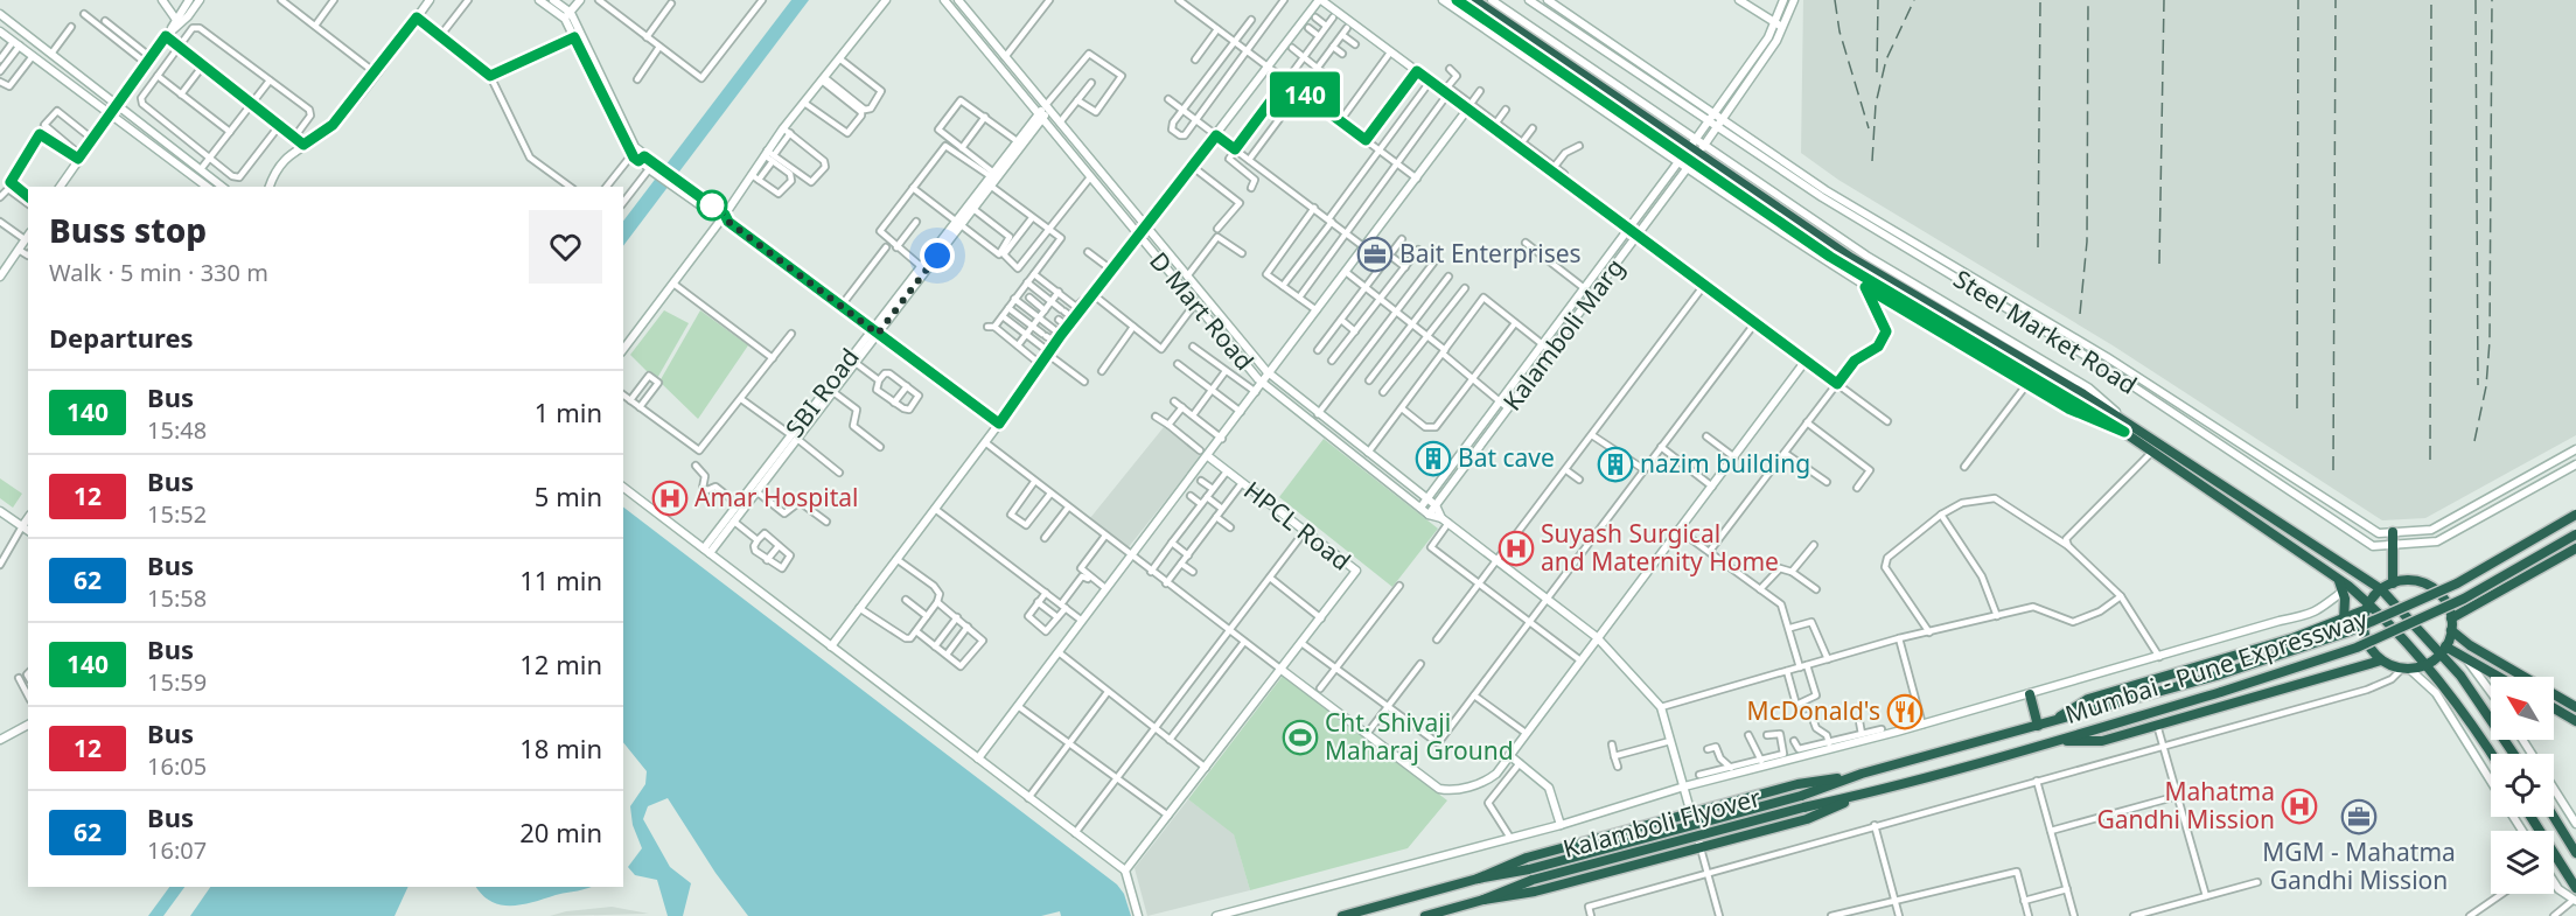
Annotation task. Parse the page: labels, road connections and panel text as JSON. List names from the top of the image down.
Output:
{
  "streets": {
    "highway": ["Mumbai - Pune Expressway", "Kalamboli Flyover"],
    "street": [
      "D Mart Road",
      "Steel Market Road",
      "Kalamboli Marg",
      "SBI Road",
      "HPCL Road"
    ]
  },
  "crossings": [
    ["D Mart Road", "Kalamboli Marg"],
    ["D Mart Road", "SBI Road"]
  ],
  "places": {
    "office": ["Bait Enterprises", "MGM - Mahatma Gandhi Mission"],
    "building": ["Bat cave", "nazim building"],
    "hospital": ["Amar Hospital", "Suyash Surgical and Maternity Home", "Mahatma Gandhi Mission"],
    "restaurant": ["McDonald's"],
    "sports": ["Cht. Shivaji Maharaj Ground"]
  },
  "lines": ["bus line 140"],
  "north": "top left",
  "page": {
    "on_map": "140",
    "heading": [
      ["Buss stop", "Walk · 5 min · 330 m"],
      "Departures"
    ],
    "list": [
      {
        "mark": "140",
        "name": "Bus",
        "note": "15:48",
        "value": "1 min"
      },
      {
        "mark": "12",
        "name": "Bus",
        "note": "15:52",
        "value": "5 min"
      },
      {
        "mark": "62",
        "name": "Bus",
        "note": "15:58",
        "value": "11 min"
      },
      {
        "mark": "140",
        "name": "Bus",
        "note": "15:59",
        "value": "12 min"
      },
      {
        "mark": "12",
        "name": "Bus",
        "note": "16:05",
        "value": "18 min"
      },
      {
        "mark": "62",
        "name": "Bus",
        "note": "16:07",
        "value": "20 min"
      }
    ]
  }
}
